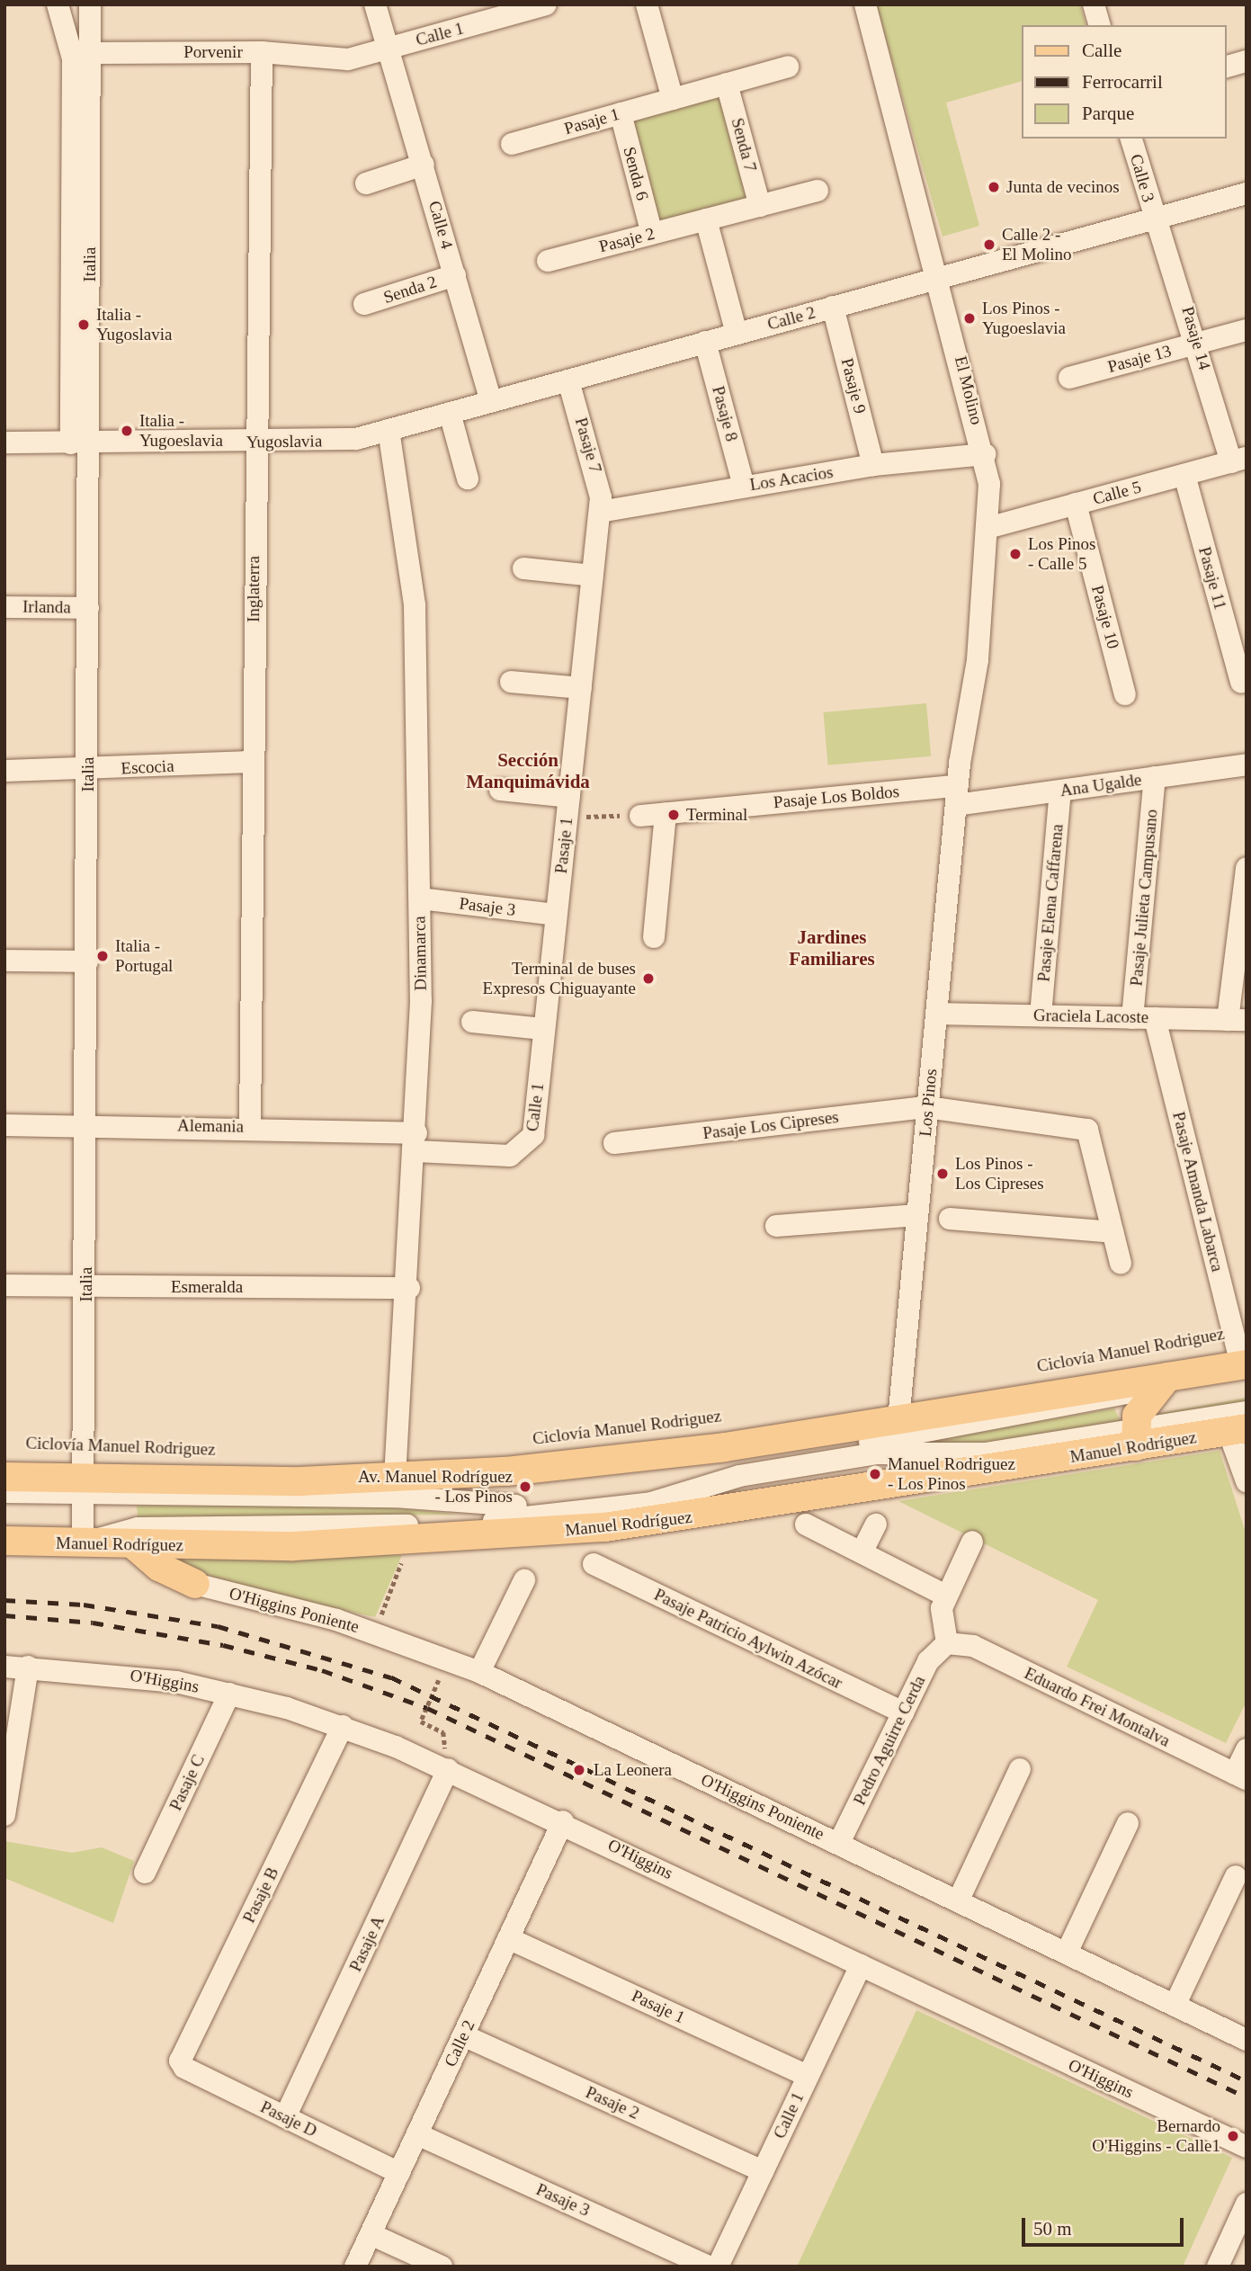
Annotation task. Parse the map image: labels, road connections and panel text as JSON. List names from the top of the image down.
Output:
{
  "streets": {
    "main road": ["Manuel Rodríguez"],
    "street": [
      "Calle 1",
      "Porvenir",
      "Pasaje 1",
      "Senda 7",
      "Senda 6",
      "Calle 3",
      "Calle 4",
      "Pasaje 2",
      "Italia",
      "Senda 2",
      "Calle 2",
      "Pasaje 14",
      "Pasaje 13",
      "Pasaje 9",
      "El Molino",
      "Pasaje 8",
      "Yugoslavia",
      "Pasaje 7",
      "Los Acacios",
      "Calle 5",
      "Pasaje 11",
      "Inglaterra",
      "Irlanda",
      "Pasaje 10",
      "Escocia",
      "Ana Ugalde",
      "Pasaje Los Boldos",
      "Pasaje Julieta Campusano",
      "Pasaje Elena Caffarena",
      "Pasaje 3",
      "Dinamarca",
      "Graciela Lacoste",
      "Los Pinos",
      "Pasaje Los Cipreses",
      "Alemania",
      "Pasaje Amanda Labarca",
      "Esmeralda",
      "O'Higgins Poniente",
      "Pasaje Patricio Aylwin Azócar",
      "O'Higgins",
      "Eduardo Frei Montalva",
      "Pedro Aguirre Cerda",
      "Pasaje C",
      "Pasaje B",
      "Pasaje A",
      "Pasaje D"
    ]
  },
  "crossings": [
    ["Calle 1", "Porvenir"],
    ["Calle 1", "Pasaje 1"],
    ["Calle 1", "Calle 4"],
    ["Calle 1", "Pasaje 2"],
    ["Calle 1", "Dinamarca"],
    ["Calle 1", "Alemania"],
    ["Calle 1", "O'Higgins"],
    ["Porvenir", "Italia"],
    ["Porvenir", "Inglaterra"],
    ["Pasaje 1", "Senda 7"],
    ["Pasaje 1", "Senda 6"],
    ["Pasaje 1", "Calle 2"],
    ["Pasaje 1", "Pasaje 7"],
    ["Pasaje 1", "Los Acacios"],
    ["Pasaje 1", "Pasaje 3"],
    ["Senda 7", "Pasaje 2"],
    ["Senda 6", "Pasaje 2"],
    ["Calle 3", "Calle 2"],
    ["Calle 3", "Pasaje 14"],
    ["Calle 4", "Senda 2"],
    ["Calle 4", "Calle 2"],
    ["Pasaje 2", "Calle 2"],
    ["Italia", "Yugoslavia"],
    ["Italia", "Irlanda"],
    ["Italia", "Escocia"],
    ["Italia", "Alemania"],
    ["Italia", "Esmeralda"],
    ["Italia", "Manuel Rodríguez"],
    ["Calle 2", "Pasaje 14"],
    ["Calle 2", "Pasaje 9"],
    ["Calle 2", "El Molino"],
    ["Calle 2", "Pasaje 8"],
    ["Calle 2", "Yugoslavia"],
    ["Calle 2", "Pasaje 7"],
    ["Calle 2", "Pasaje 3"],
    ["Calle 2", "Dinamarca"],
    ["Calle 2", "O'Higgins"],
    ["Calle 2", "Pasaje D"],
    ["Pasaje 14", "Pasaje 13"],
    ["Pasaje 14", "Calle 5"],
    ["Pasaje 9", "Los Acacios"],
    ["El Molino", "Los Acacios"],
    ["El Molino", "Calle 5"],
    ["El Molino", "Ana Ugalde"],
    ["El Molino", "Pasaje Los Boldos"],
    ["El Molino", "Los Pinos"],
    ["Pasaje 8", "Los Acacios"],
    ["Yugoslavia", "Inglaterra"],
    ["Pasaje 7", "Los Acacios"],
    ["Calle 5", "Pasaje 11"],
    ["Calle 5", "Pasaje 10"],
    ["Inglaterra", "Escocia"],
    ["Inglaterra", "Alemania"],
    ["Ana Ugalde", "Pasaje Los Boldos"],
    ["Ana Ugalde", "Pasaje Julieta Campusano"],
    ["Ana Ugalde", "Pasaje Elena Caffarena"],
    ["Ana Ugalde", "Los Pinos"],
    ["Pasaje Los Boldos", "Los Pinos"],
    ["Pasaje Julieta Campusano", "Graciela Lacoste"],
    ["Pasaje Elena Caffarena", "Graciela Lacoste"],
    ["Pasaje 3", "Dinamarca"],
    ["Dinamarca", "Alemania"],
    ["Dinamarca", "Esmeralda"],
    ["Graciela Lacoste", "Los Pinos"],
    ["Graciela Lacoste", "Pasaje Amanda Labarca"],
    ["Los Pinos", "Pasaje Los Cipreses"],
    ["O'Higgins Poniente", "Pedro Aguirre Cerda"],
    ["Pasaje Patricio Aylwin Azócar", "Pedro Aguirre Cerda"],
    ["O'Higgins", "Pasaje C"],
    ["O'Higgins", "Pasaje B"],
    ["O'Higgins", "Pasaje A"],
    ["Eduardo Frei Montalva", "Pedro Aguirre Cerda"],
    ["Pasaje B", "Pasaje D"],
    ["Pasaje A", "Pasaje D"]
  ],
  "districts": ["Sección Manquimávida", "Jardines Familiares"],
  "places": [
    "Junta de vecinos",
    "Calle 2 - El Molino",
    "Los Pinos - Yugoeslavia",
    "Italia - Yugoslavia",
    "Italia - Yugoeslavia",
    "Los Pinos - Calle 5",
    "Terminal",
    "Italia - Portugal",
    "Terminal de buses Expresos Chiguayante",
    "Los Pinos - Los Cipreses",
    "Manuel Rodriguez - Los Pinos",
    "Av. Manuel Rodríguez - Los Pinos",
    "La Leonera",
    "Bernardo O'Higgins - Calle1"
  ],
  "legend": ["Calle", "Ferrocarril", "Parque"],
  "scale_bar": "50 m"
}
